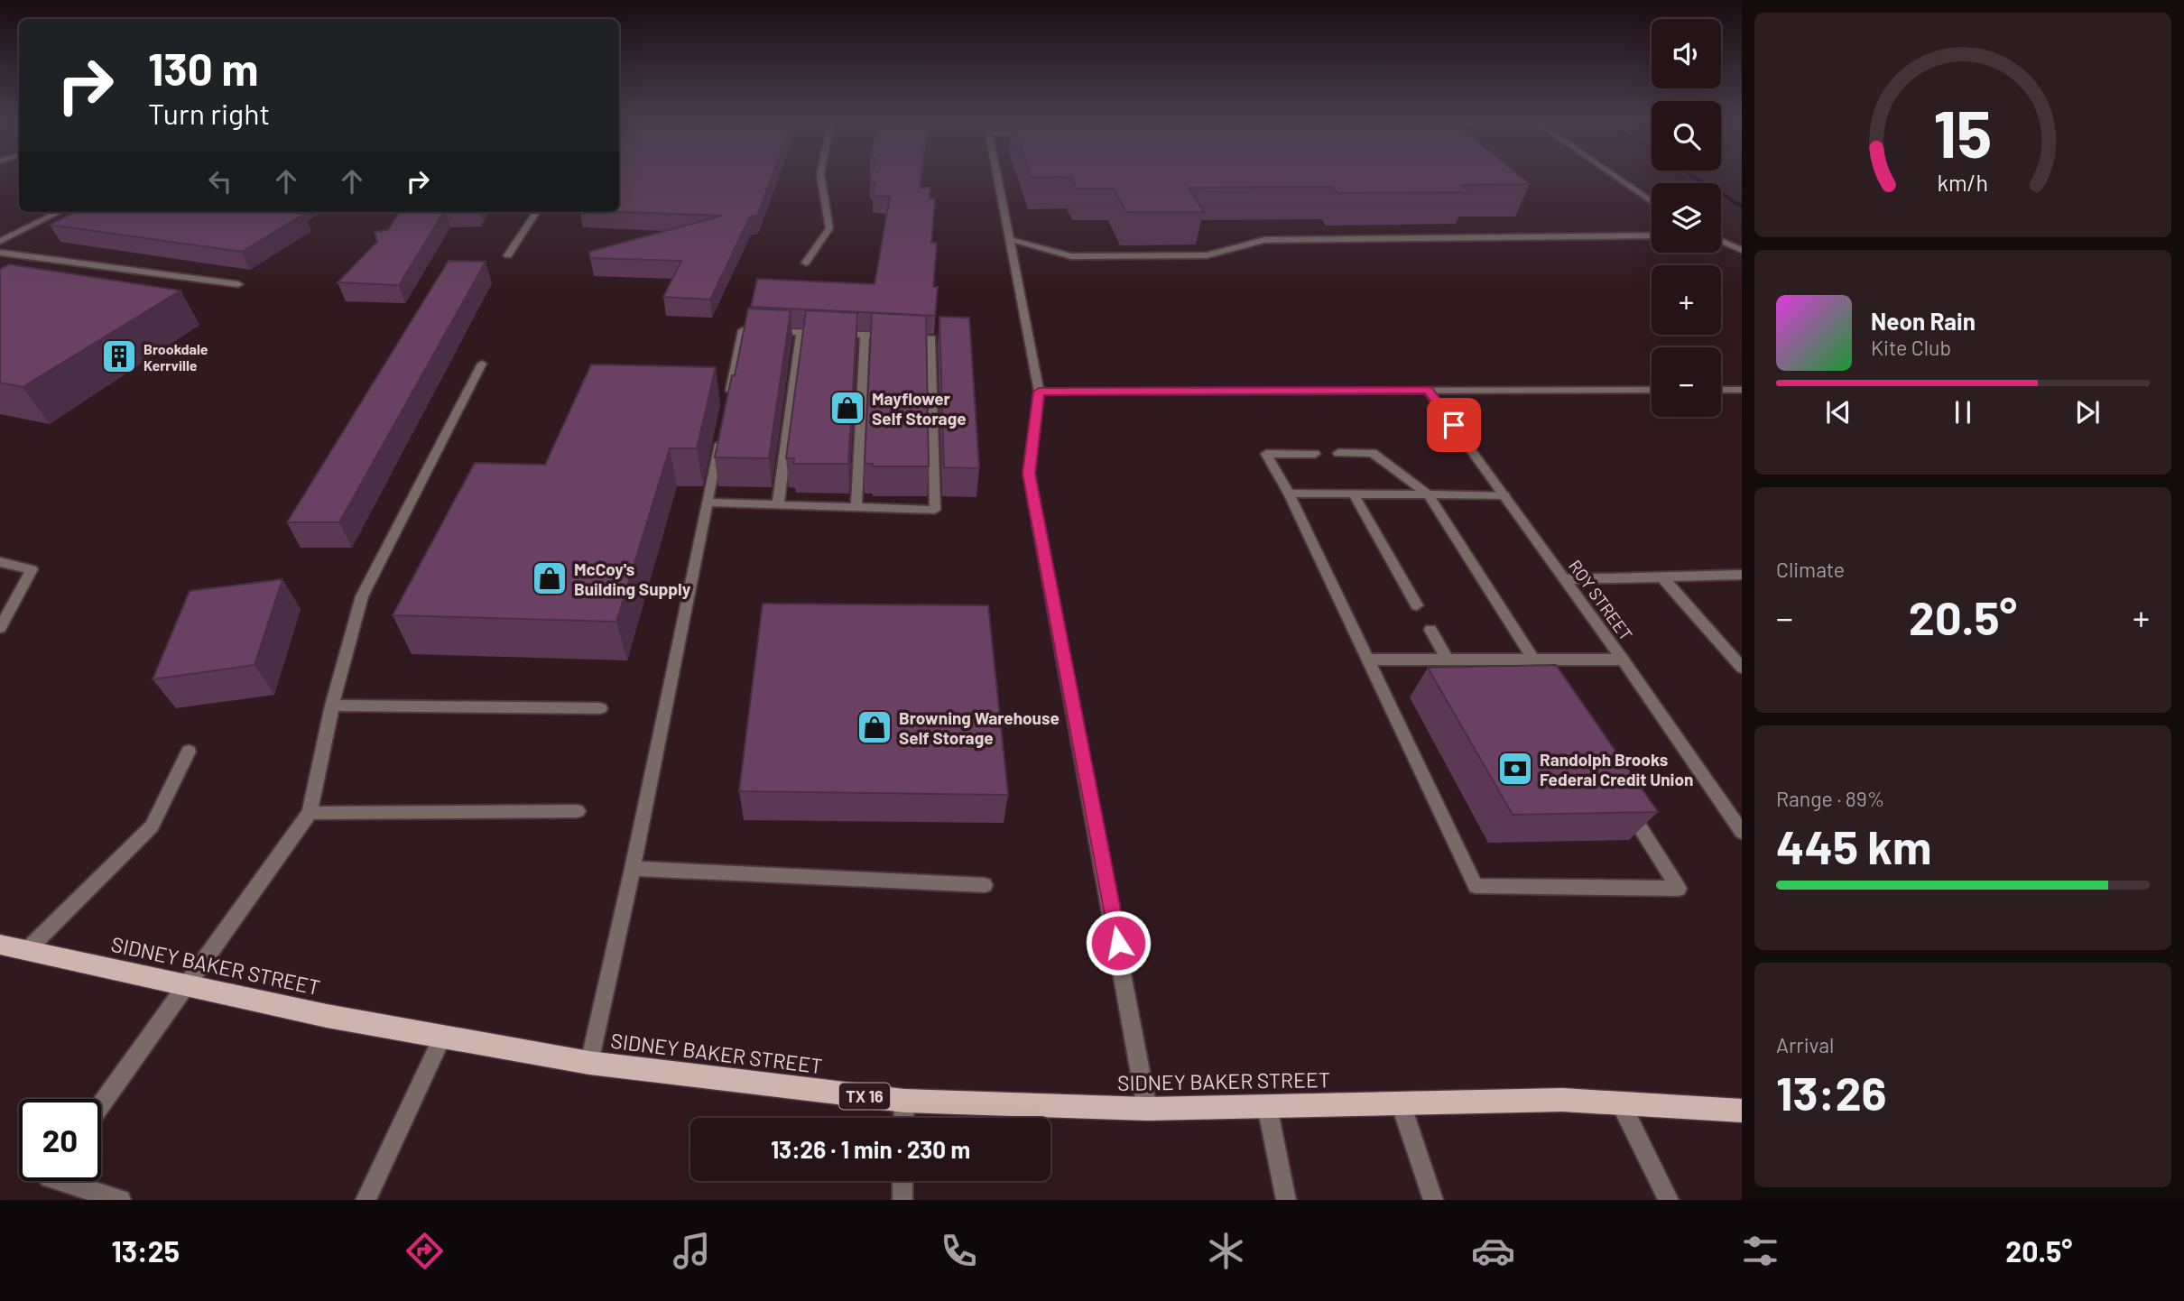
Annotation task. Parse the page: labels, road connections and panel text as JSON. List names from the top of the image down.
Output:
{
  "streets": {
    "main road": ["SIDNEY BAKER STREET", "TX 16"],
    "street": ["ROY STREET"]
  },
  "places": {
    "building": ["Brookdale Kerrville"],
    "shop": ["Mayflower Self Storage", "McCoy's Building Supply", "Browning Warehouse Self Storage"],
    "bank": ["Randolph Brooks Federal Credit Union"]
  },
  "page": {
    "map_buttons": ["+", "−"],
    "turn": ["130 m", "Turn right"],
    "song": ["Neon Rain", "Kite Club"],
    "tile": [
      "Climate",
      ["Range · 89%", "445 km"],
      ["Arrival", "13:26"]
    ],
    "heat": ["−", "20.5°", "+"],
    "limit": "20",
    "trip": "13:26 · 1 min · 230 m",
    "tabs": ["13:25", "20.5°"],
    "gauge": ["15", "km/h"]
  }
}
